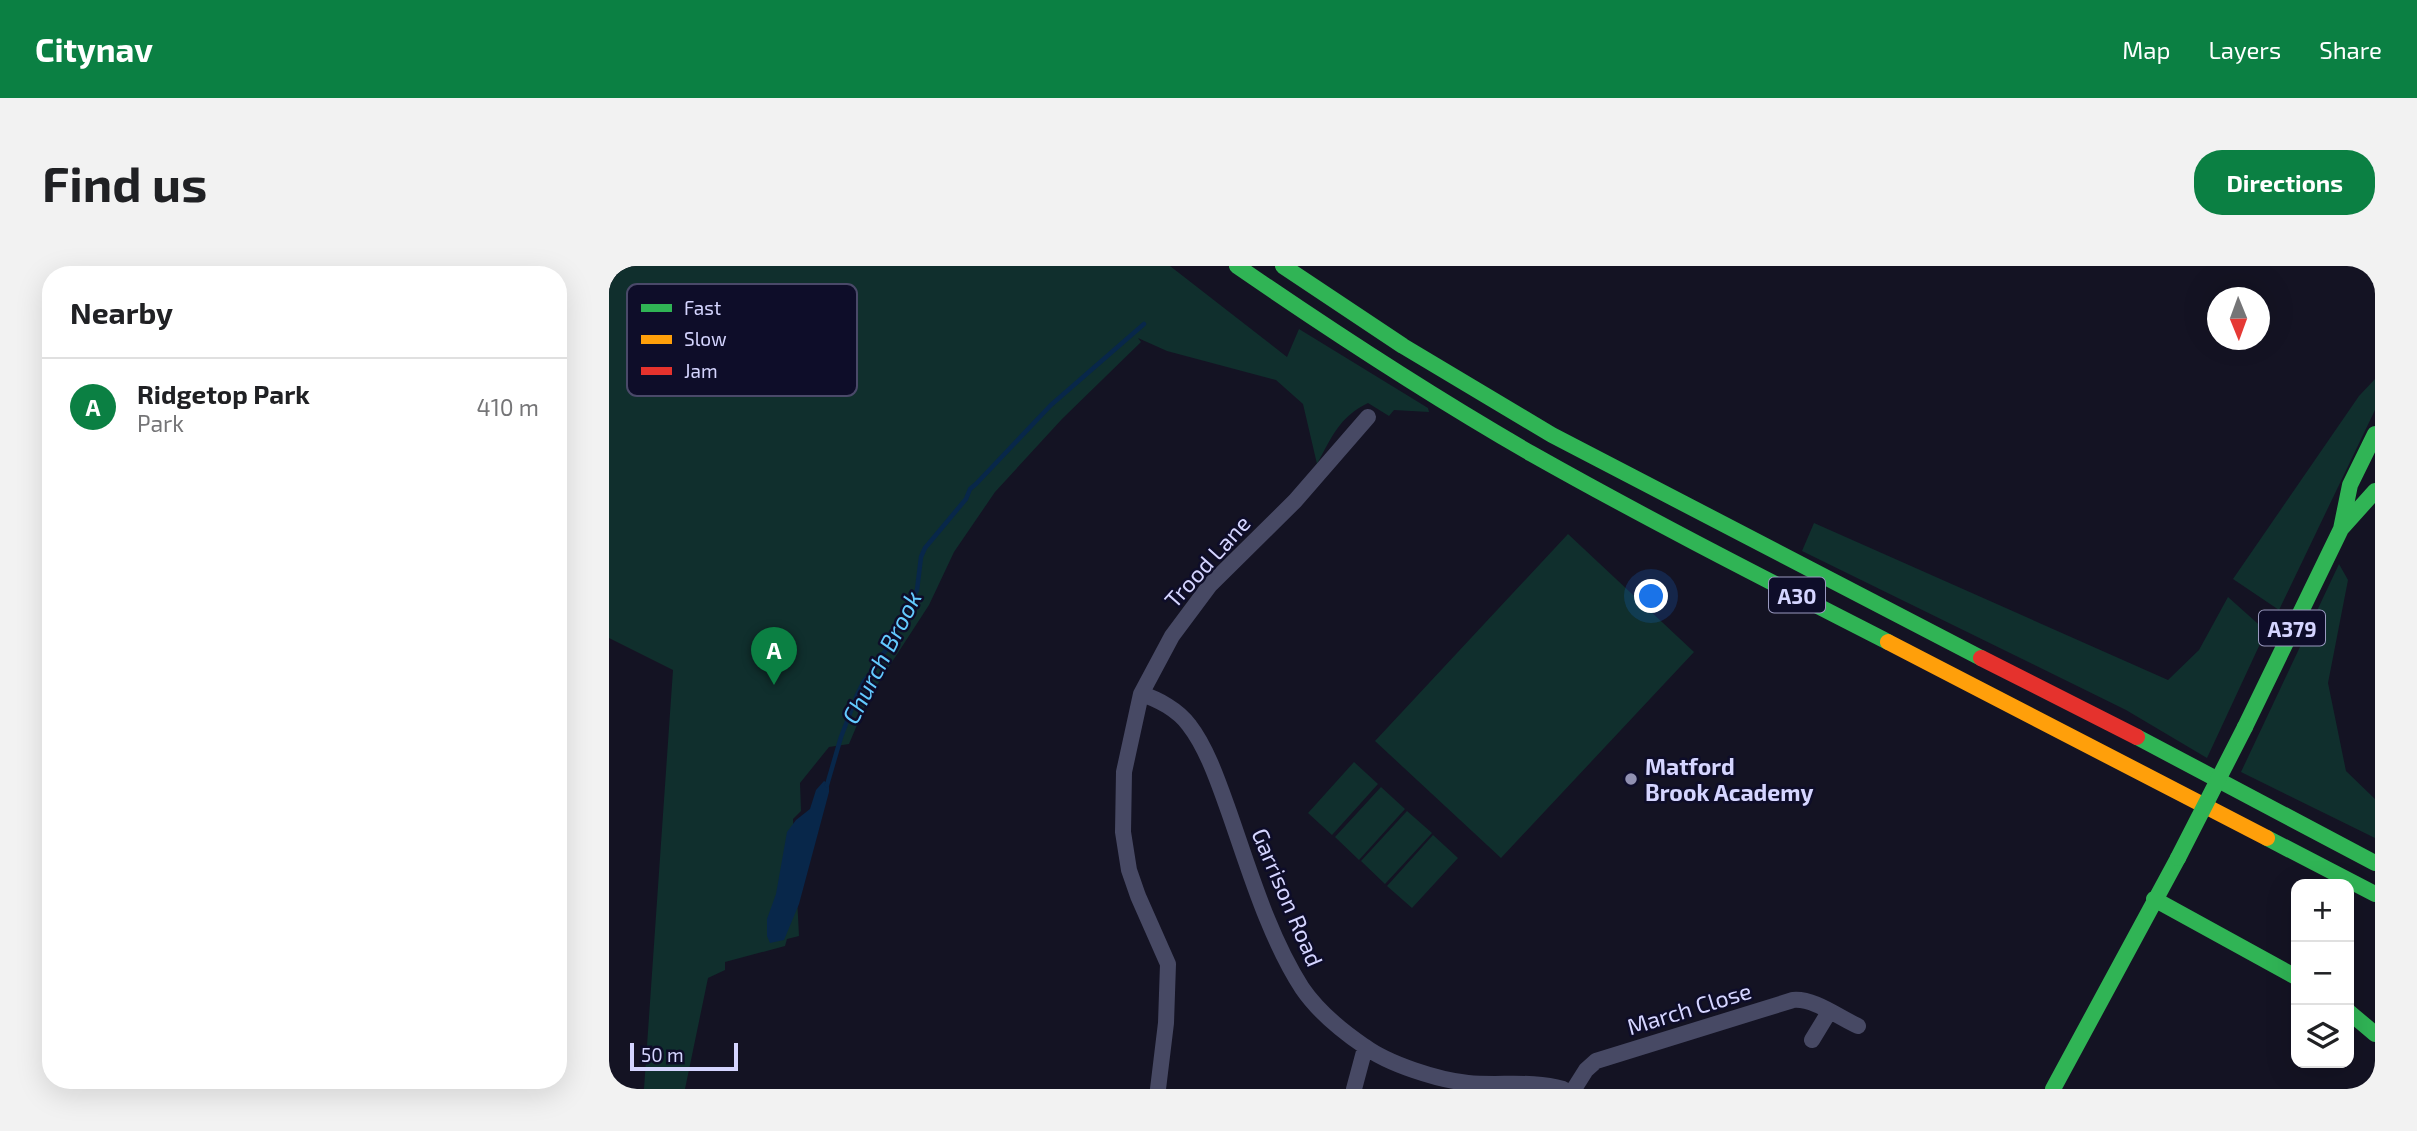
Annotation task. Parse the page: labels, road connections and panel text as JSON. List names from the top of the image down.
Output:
{
  "streets": {
    "main road": ["A30", "A379"],
    "street": ["Trood Lane", "Garrison Road", "March Close"]
  },
  "crossings": [
    ["Trood Lane", "Garrison Road"]
  ],
  "water": ["Church Brook"],
  "places": ["Matford Brook Academy"],
  "legend": ["Fast", "Slow", "Jam"],
  "scale_bar": "50 m",
  "north": "bottom",
  "page": {
    "header": "Citynav",
    "nav": ["Map", "Layers", "Share"],
    "buttons": "Directions",
    "title": "Find us",
    "heading": "Nearby",
    "list": [
      {
        "mark": "A",
        "name": "Ridgetop Park",
        "note": "Park",
        "value": "410 m"
      }
    ],
    "pins": "A",
    "map_buttons": ["+", "−"],
    "scale": "50 m"
  }
}
